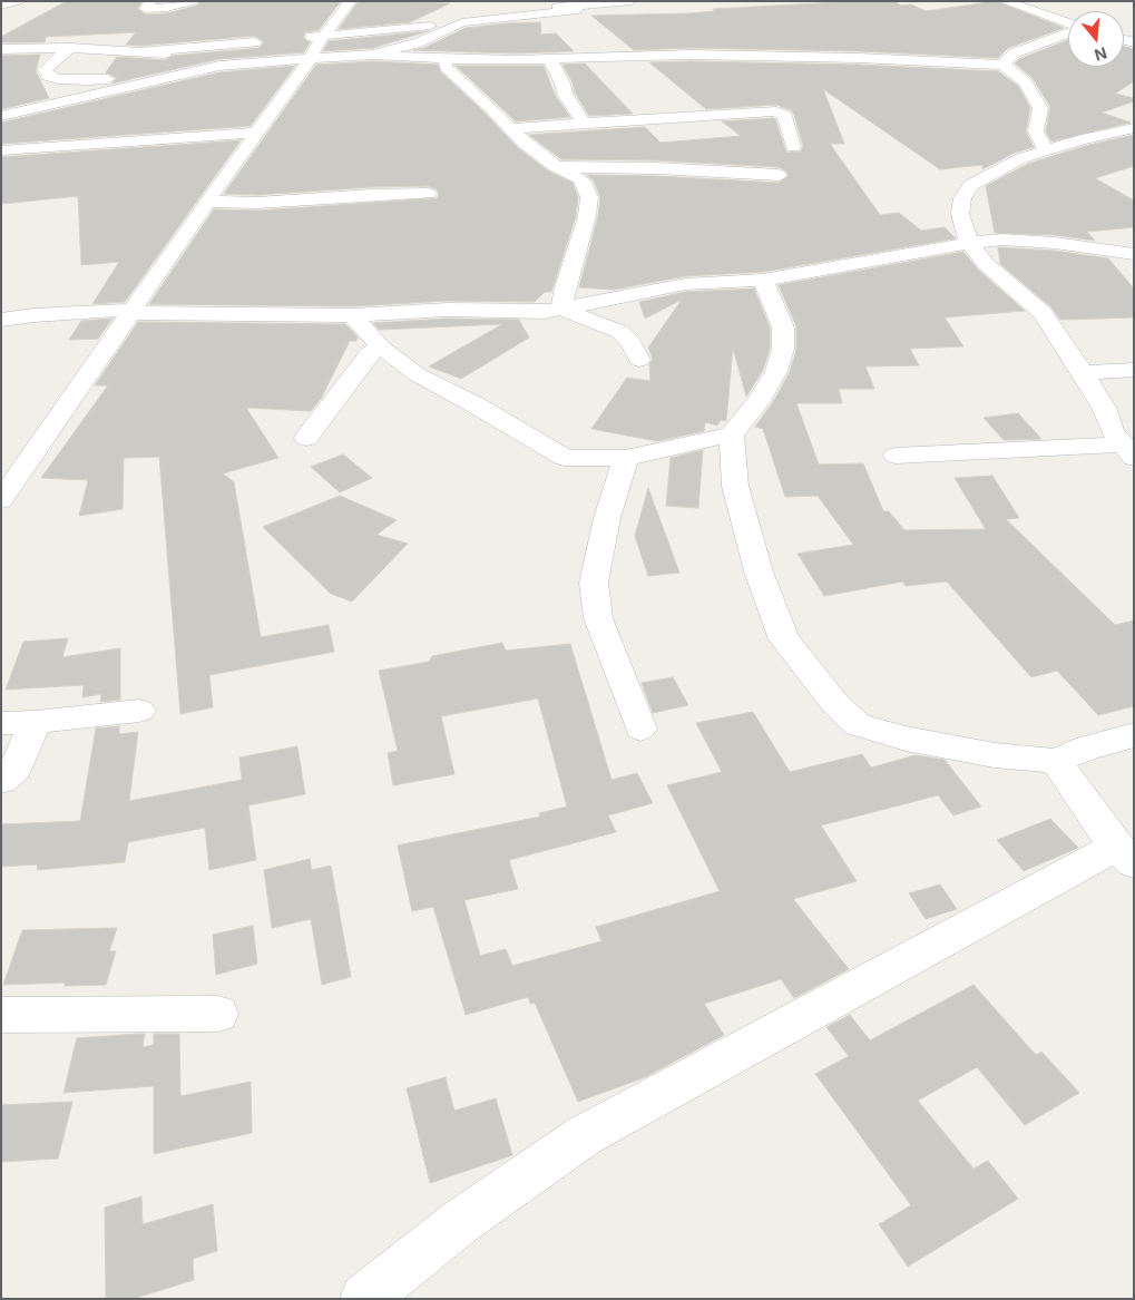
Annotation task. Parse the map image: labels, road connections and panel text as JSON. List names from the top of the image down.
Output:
{
  "north": "bottom"
}
